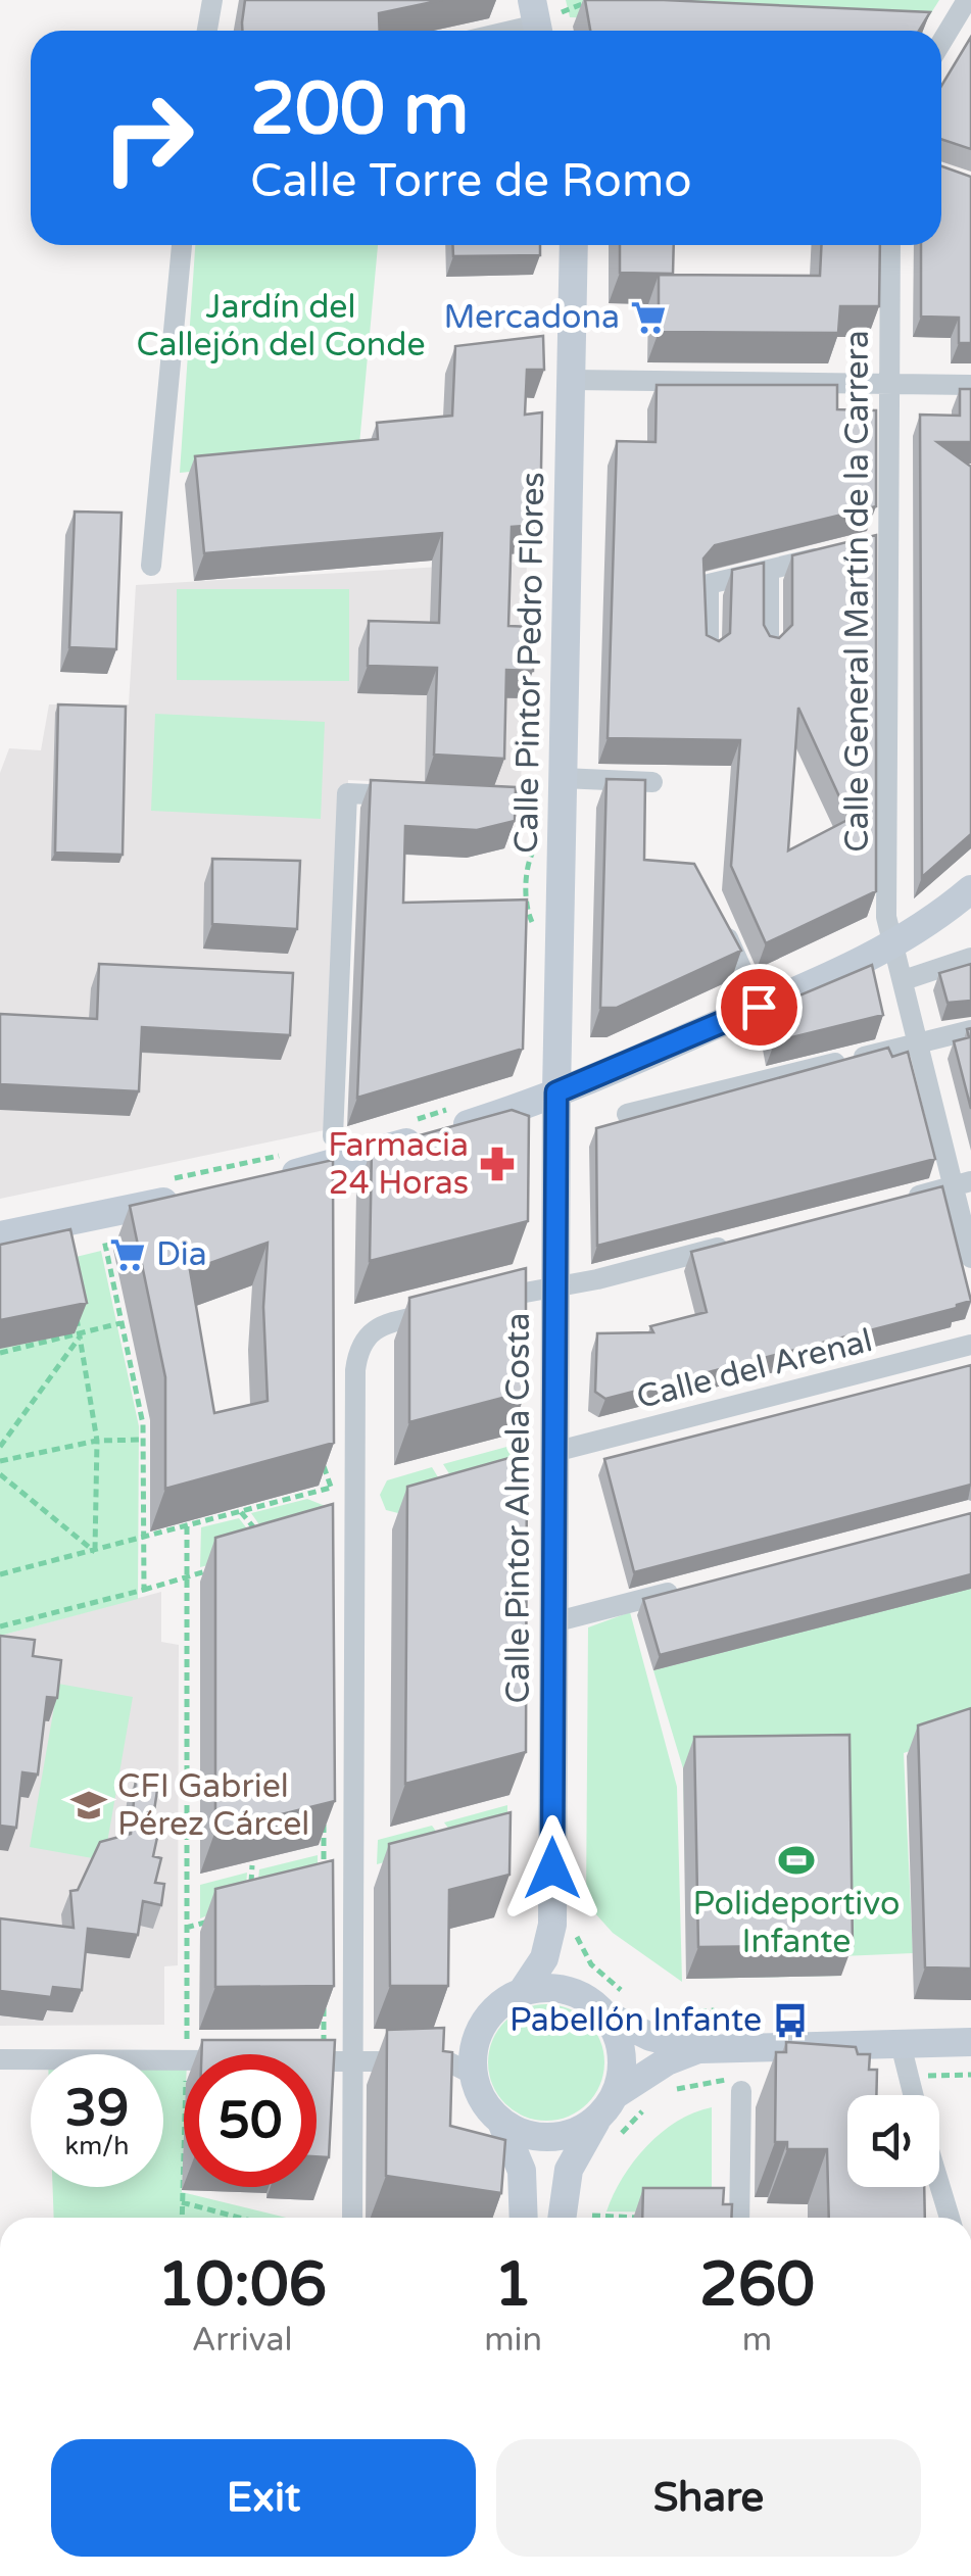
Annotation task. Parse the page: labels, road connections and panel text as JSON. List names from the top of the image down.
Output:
{
  "streets": {
    "main road": ["Calle Pintor Pedro Flores", "Calle Pintor Almela Costa"],
    "street": ["Calle General Martín de la Carrera", "Calle del Arenal"]
  },
  "crossings": [
    ["Calle Pintor Pedro Flores", "Calle Pintor Almela Costa"],
    ["Calle del Arenal", "Calle Pintor Almela Costa"]
  ],
  "parks": ["Jardín del Callejón del Conde"],
  "places": {
    "supermarket": ["Mercadona", "Dia"],
    "pharmacy": ["Farmacia 24 Horas"],
    "school or university": ["CFI Gabriel Pérez Cárcel"],
    "sports": ["Polideportivo Infante"],
    "bus stop": ["Pabellón Infante"]
  },
  "page": {
    "turn": ["200 m", "Calle Torre de Romo"],
    "speed": "39 km/h",
    "limit": "50",
    "eta": [
      "10:06",
      "Arrival",
      "1",
      "min",
      "260",
      "m"
    ],
    "buttons": ["Exit", "Share"]
  }
}
